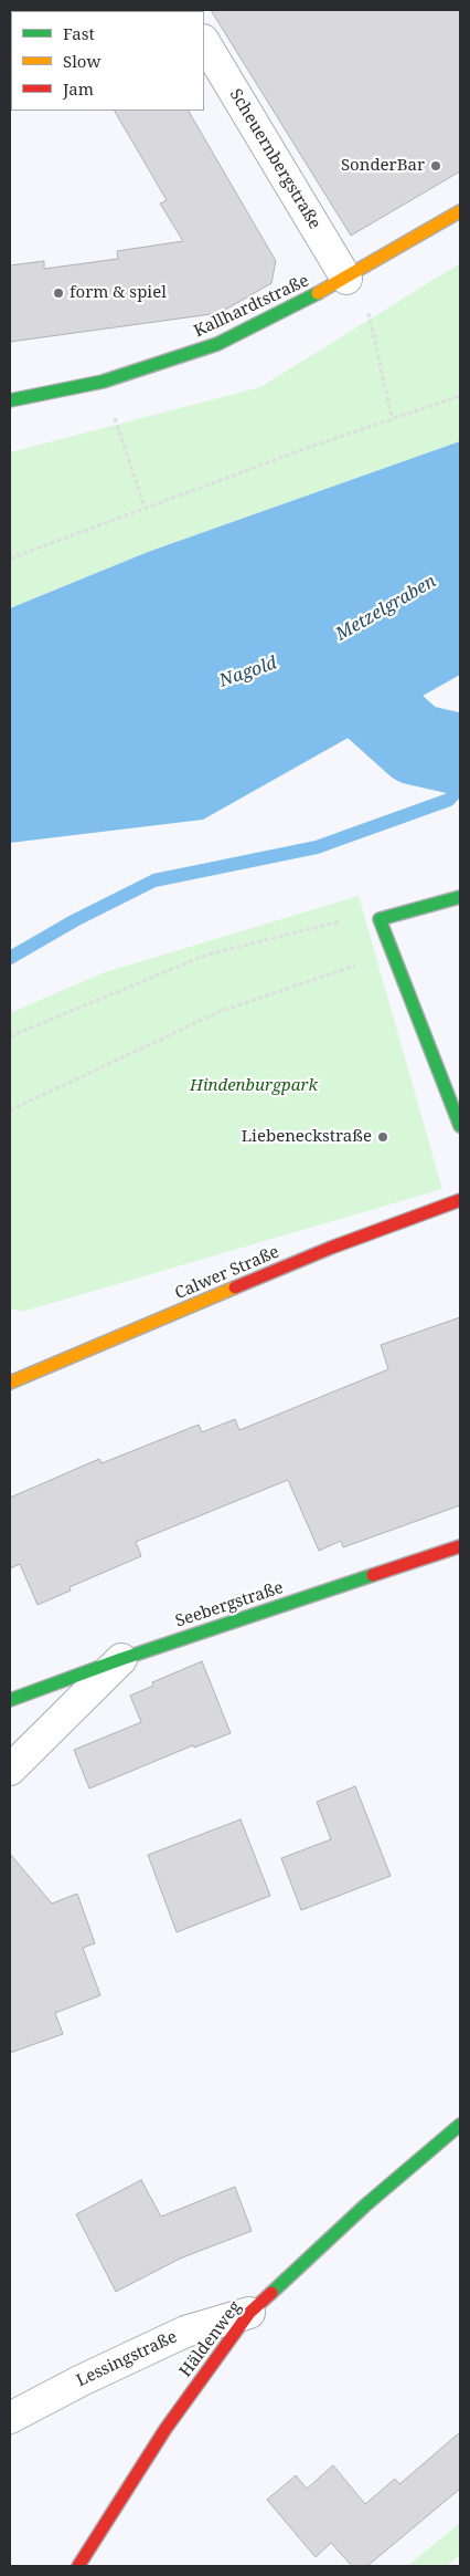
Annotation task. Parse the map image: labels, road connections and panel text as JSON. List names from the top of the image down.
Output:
{
  "streets": {
    "street": [
      "Scheuernbergstraße",
      "Kallhardtstraße",
      "Calwer Straße",
      "Seebergstraße",
      "Häldenweg",
      "Lessingstraße"
    ]
  },
  "crossings": [
    ["Scheuernbergstraße", "Kallhardtstraße"],
    ["Häldenweg", "Lessingstraße"]
  ],
  "water": ["Metzelgraben", "Nagold"],
  "parks": ["Hindenburgpark"],
  "places": ["SonderBar", "form & spiel", "Liebeneckstraße"],
  "legend": ["Fast", "Slow", "Jam"]
}
